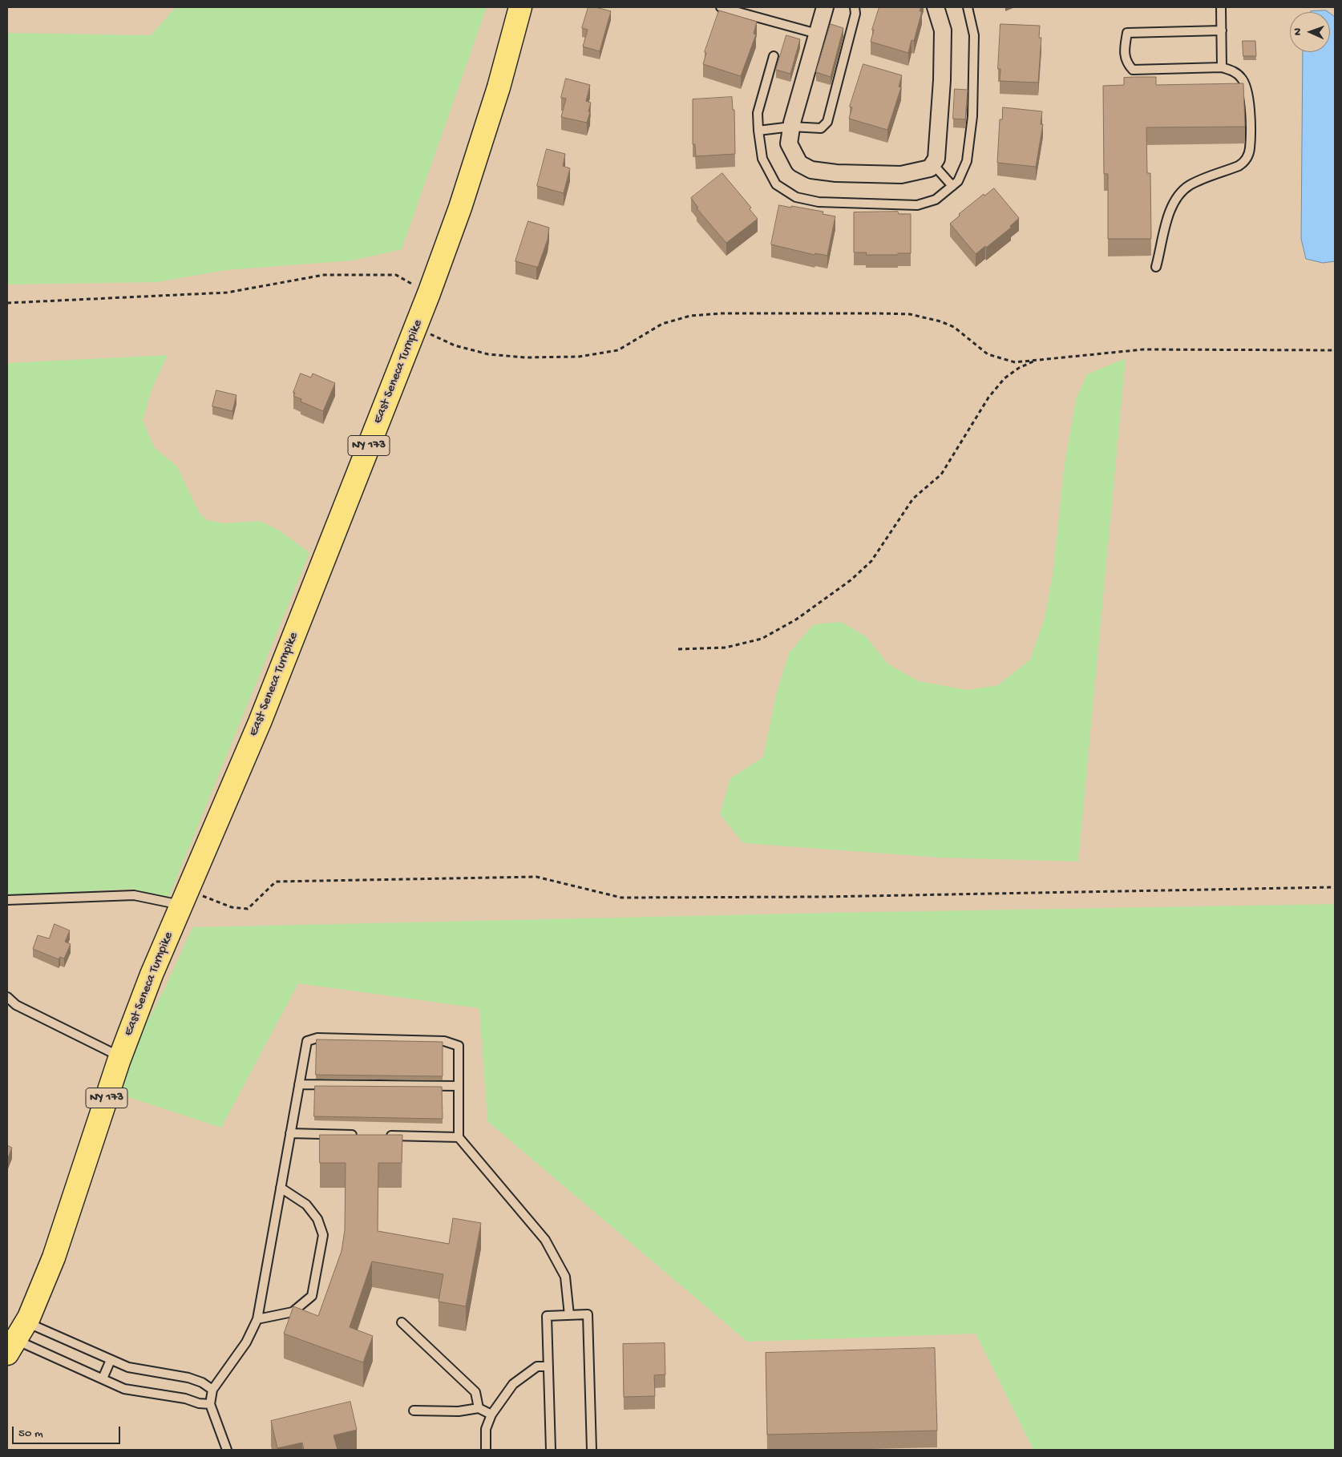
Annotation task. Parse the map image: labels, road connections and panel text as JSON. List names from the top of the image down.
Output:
{
  "streets": {
    "main road": ["East Seneca Turnpike", "NY 173"]
  },
  "scale_bar": "50 m",
  "north": "left"
}
